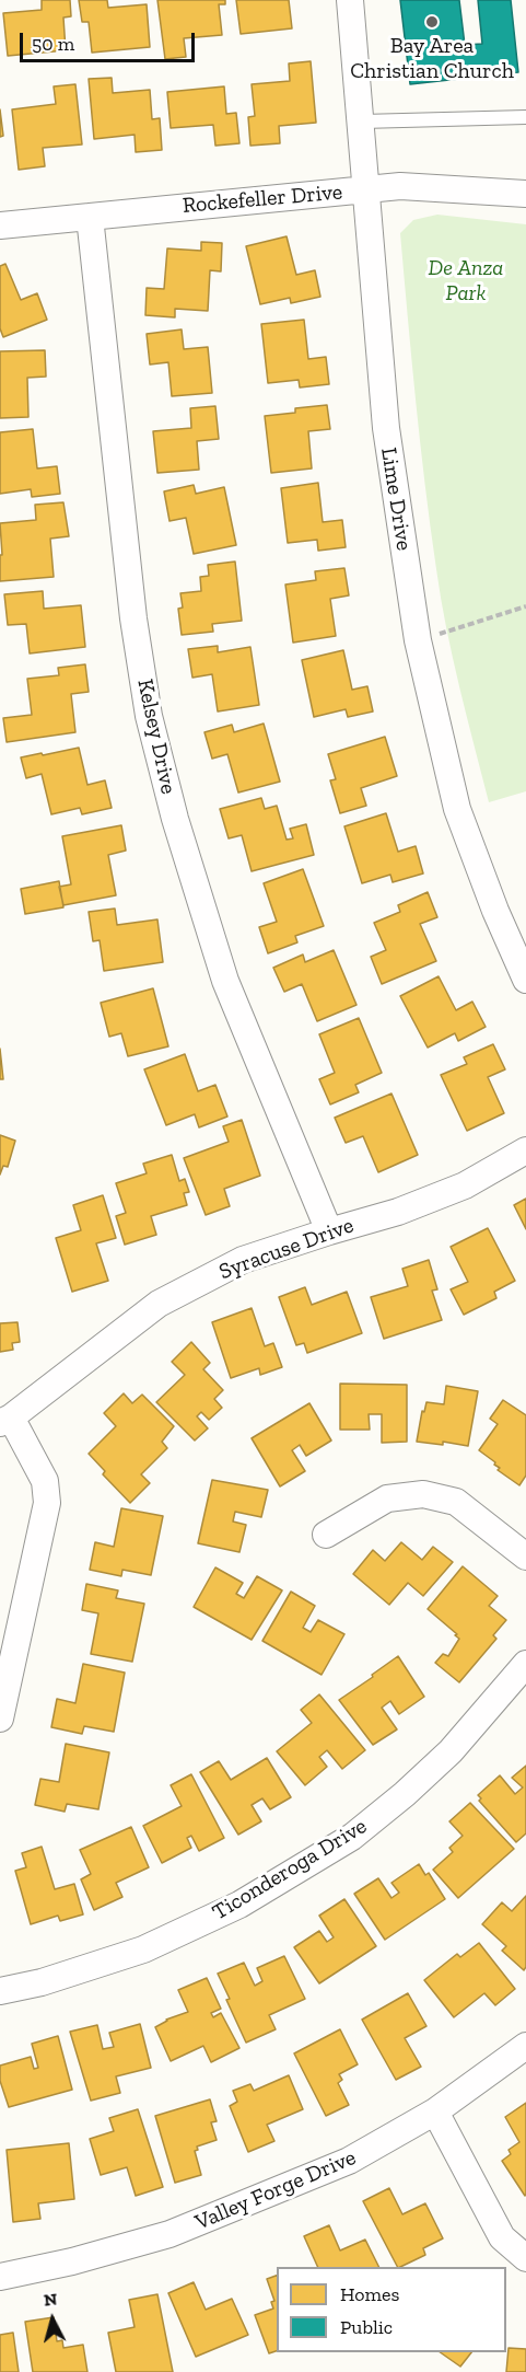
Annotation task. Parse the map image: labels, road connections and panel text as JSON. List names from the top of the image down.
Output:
{
  "streets": {
    "street": [
      "Rockefeller Drive",
      "Lime Drive",
      "Kelsey Drive",
      "Syracuse Drive",
      "Ticonderoga Drive",
      "Valley Forge Drive"
    ]
  },
  "crossings": [
    ["Rockefeller Drive", "Lime Drive"],
    ["Rockefeller Drive", "Kelsey Drive"],
    ["Kelsey Drive", "Syracuse Drive"]
  ],
  "parks": ["De Anza Park"],
  "places": ["Bay Area Christian Church"],
  "legend": ["Homes", "Public"],
  "scale_bar": "50 m",
  "north": "top"
}
